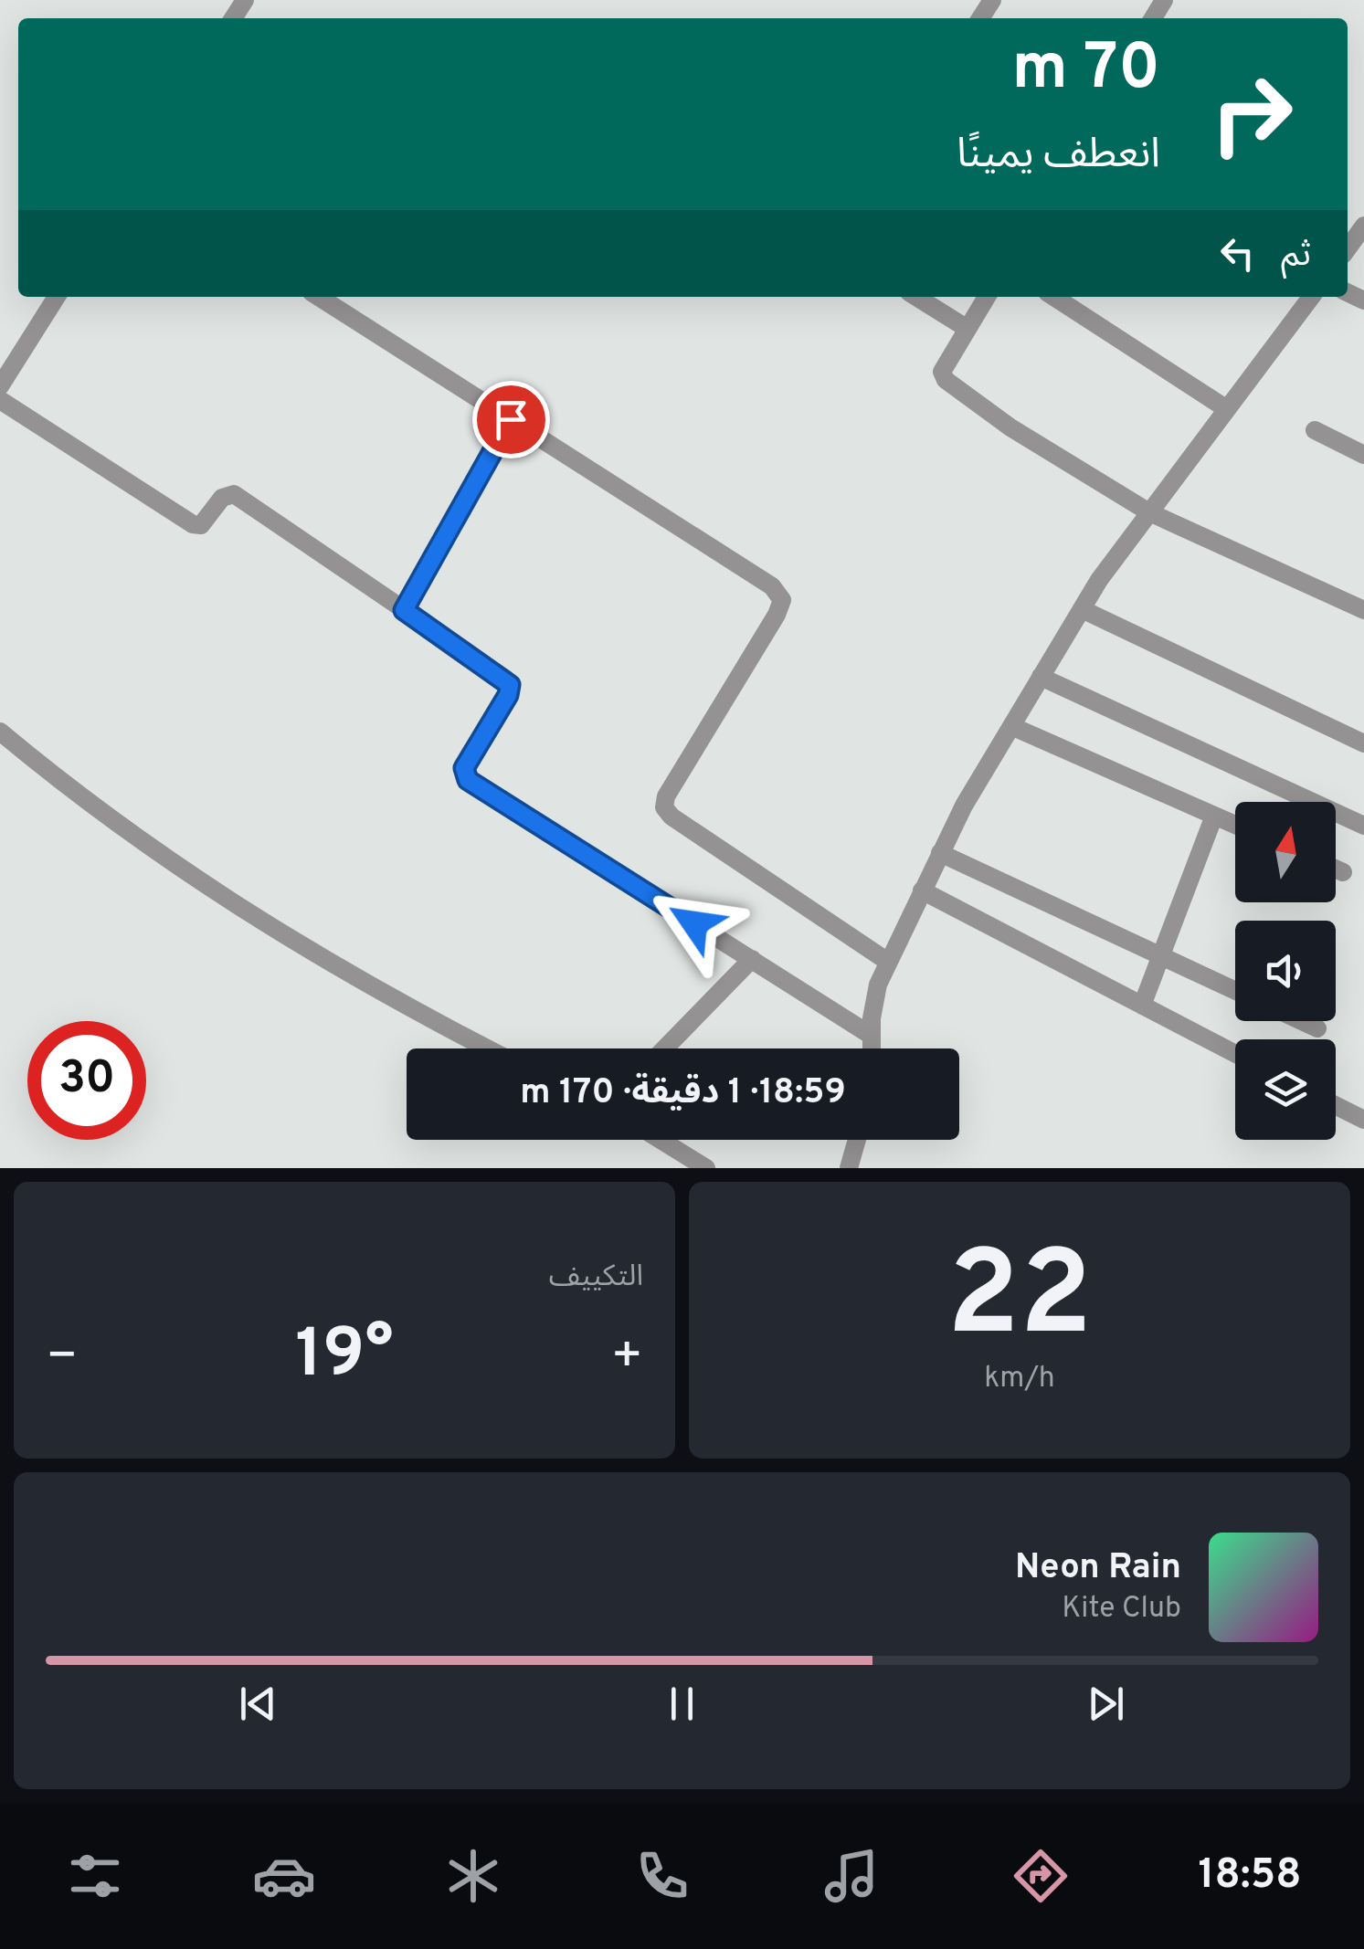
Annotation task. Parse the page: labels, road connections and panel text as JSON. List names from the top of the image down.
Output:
{
  "north": "top",
  "page": {
    "turn": ["70 m", "انعطف يمينًا"],
    "then": "ثم",
    "limit": "30",
    "trip": "18:59 · 1 دقيقة · 170 m",
    "tile": [
      ["22", "km/h"],
      "التكييف"
    ],
    "heat": ["−", "19°", "+"],
    "song": ["Neon Rain", "Kite Club"],
    "tabs": "18:58"
  }
}
